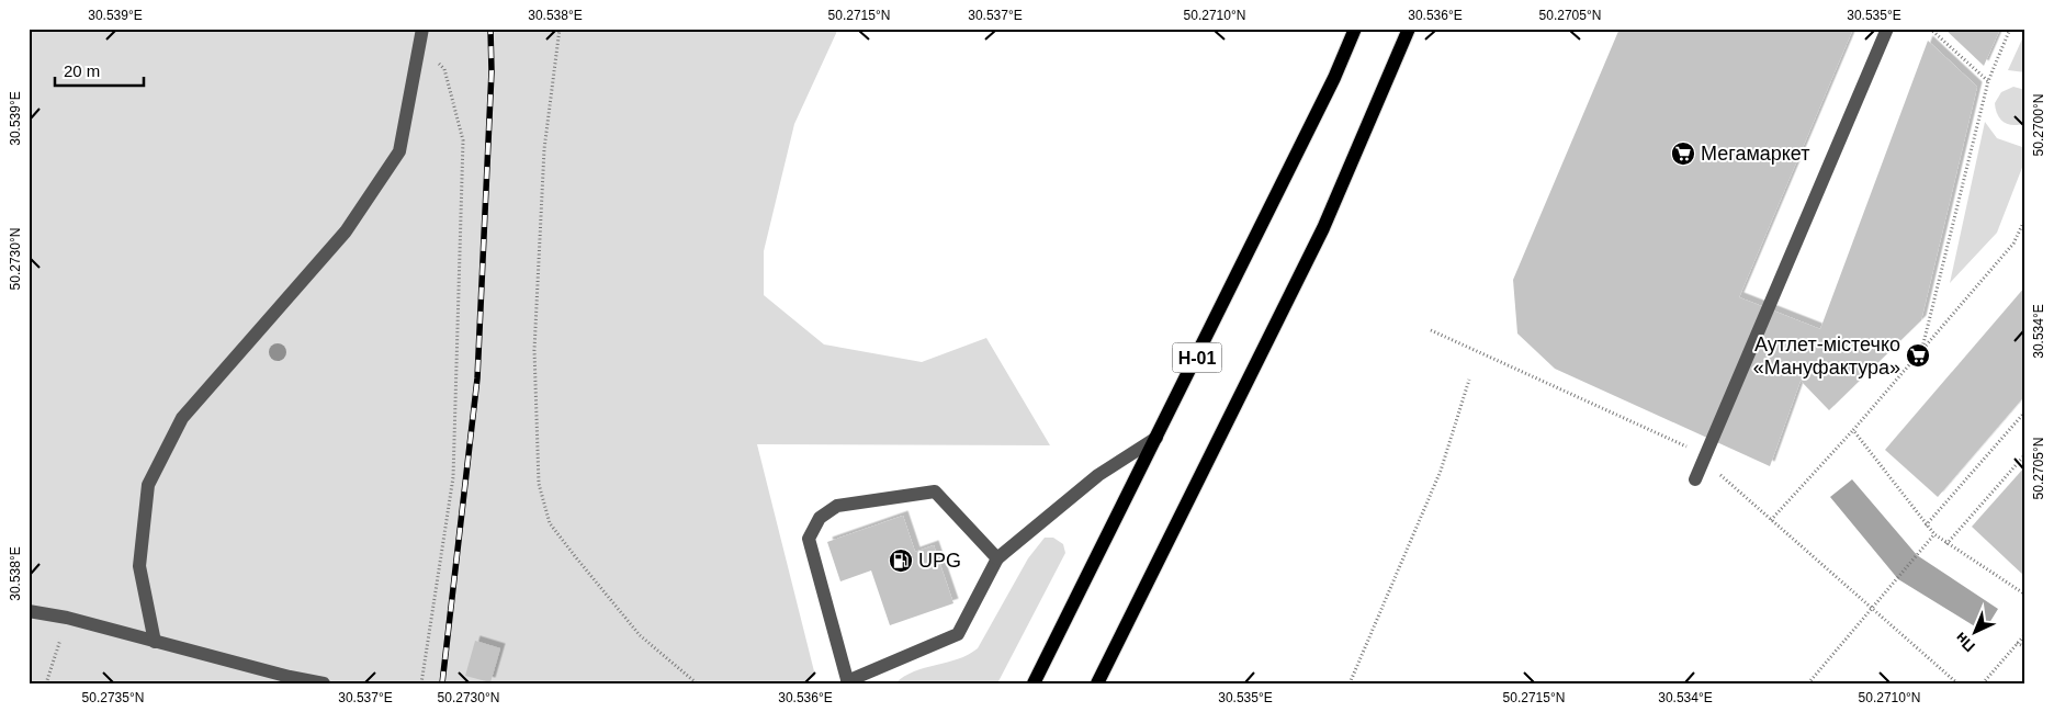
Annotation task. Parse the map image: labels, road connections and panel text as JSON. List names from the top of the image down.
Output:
{
  "streets": {
    "main road": ["Н-01"]
  },
  "places": {
    "supermarket": ["Мегамаркет", "Аутлет-містечко «Мануфактура»"],
    "fuel station": ["UPG"]
  },
  "scale_bar": "20 m",
  "north": "bottom left",
  "coordinates": [
    "30.539°E",
    "30.538°E",
    "50.2715°N",
    "30.537°E",
    "50.2710°N",
    "30.536°E",
    "50.2705°N",
    "30.535°E",
    "50.2700°N",
    "50.2730°N",
    "30.534°E",
    "50.2735°N"
  ]
}
